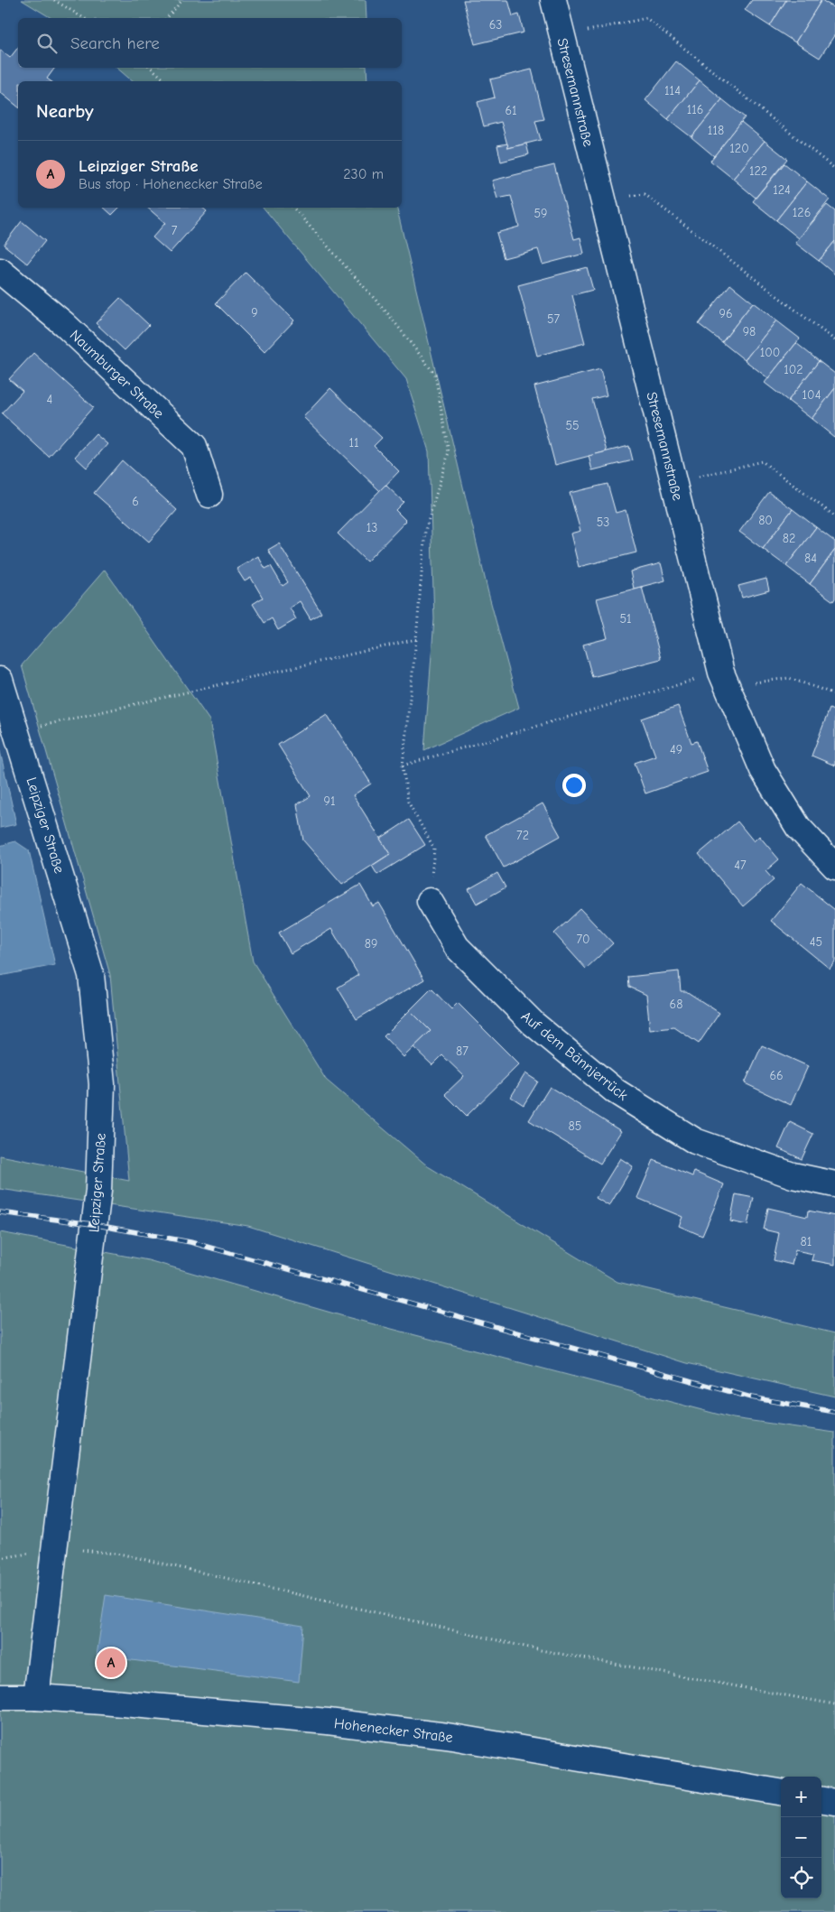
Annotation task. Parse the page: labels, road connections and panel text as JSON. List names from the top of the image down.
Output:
{
  "streets": {
    "street": [
      "Stresemannstraße",
      "Naumburger Straße",
      "Leipziger Straße",
      "Auf dem Bännjerrück",
      "Hohenecker Straße"
    ]
  },
  "crossings": [
    ["Leipziger Straße", "Hohenecker Straße"]
  ],
  "house_numbers": [
    "63",
    "114",
    "116",
    "61",
    "118",
    "120",
    "122",
    "124",
    "126",
    "59",
    "7",
    "9",
    "96",
    "57",
    "98",
    "100",
    "102",
    "104",
    "4",
    "55",
    "11",
    "6",
    "80",
    "53",
    "13",
    "82",
    "84",
    "51",
    "49",
    "91",
    "72",
    "47",
    "70",
    "45",
    "89",
    "68",
    "87",
    "66",
    "85",
    "81"
  ],
  "page": {
    "search": "Search here",
    "heading": "Nearby",
    "list": [
      {
        "mark": "A",
        "name": "Leipziger Straße",
        "note": "Bus stop · Hohenecker Straße",
        "value": "230 m"
      }
    ],
    "pins": "A",
    "map_buttons": ["+", "−"]
  }
}
